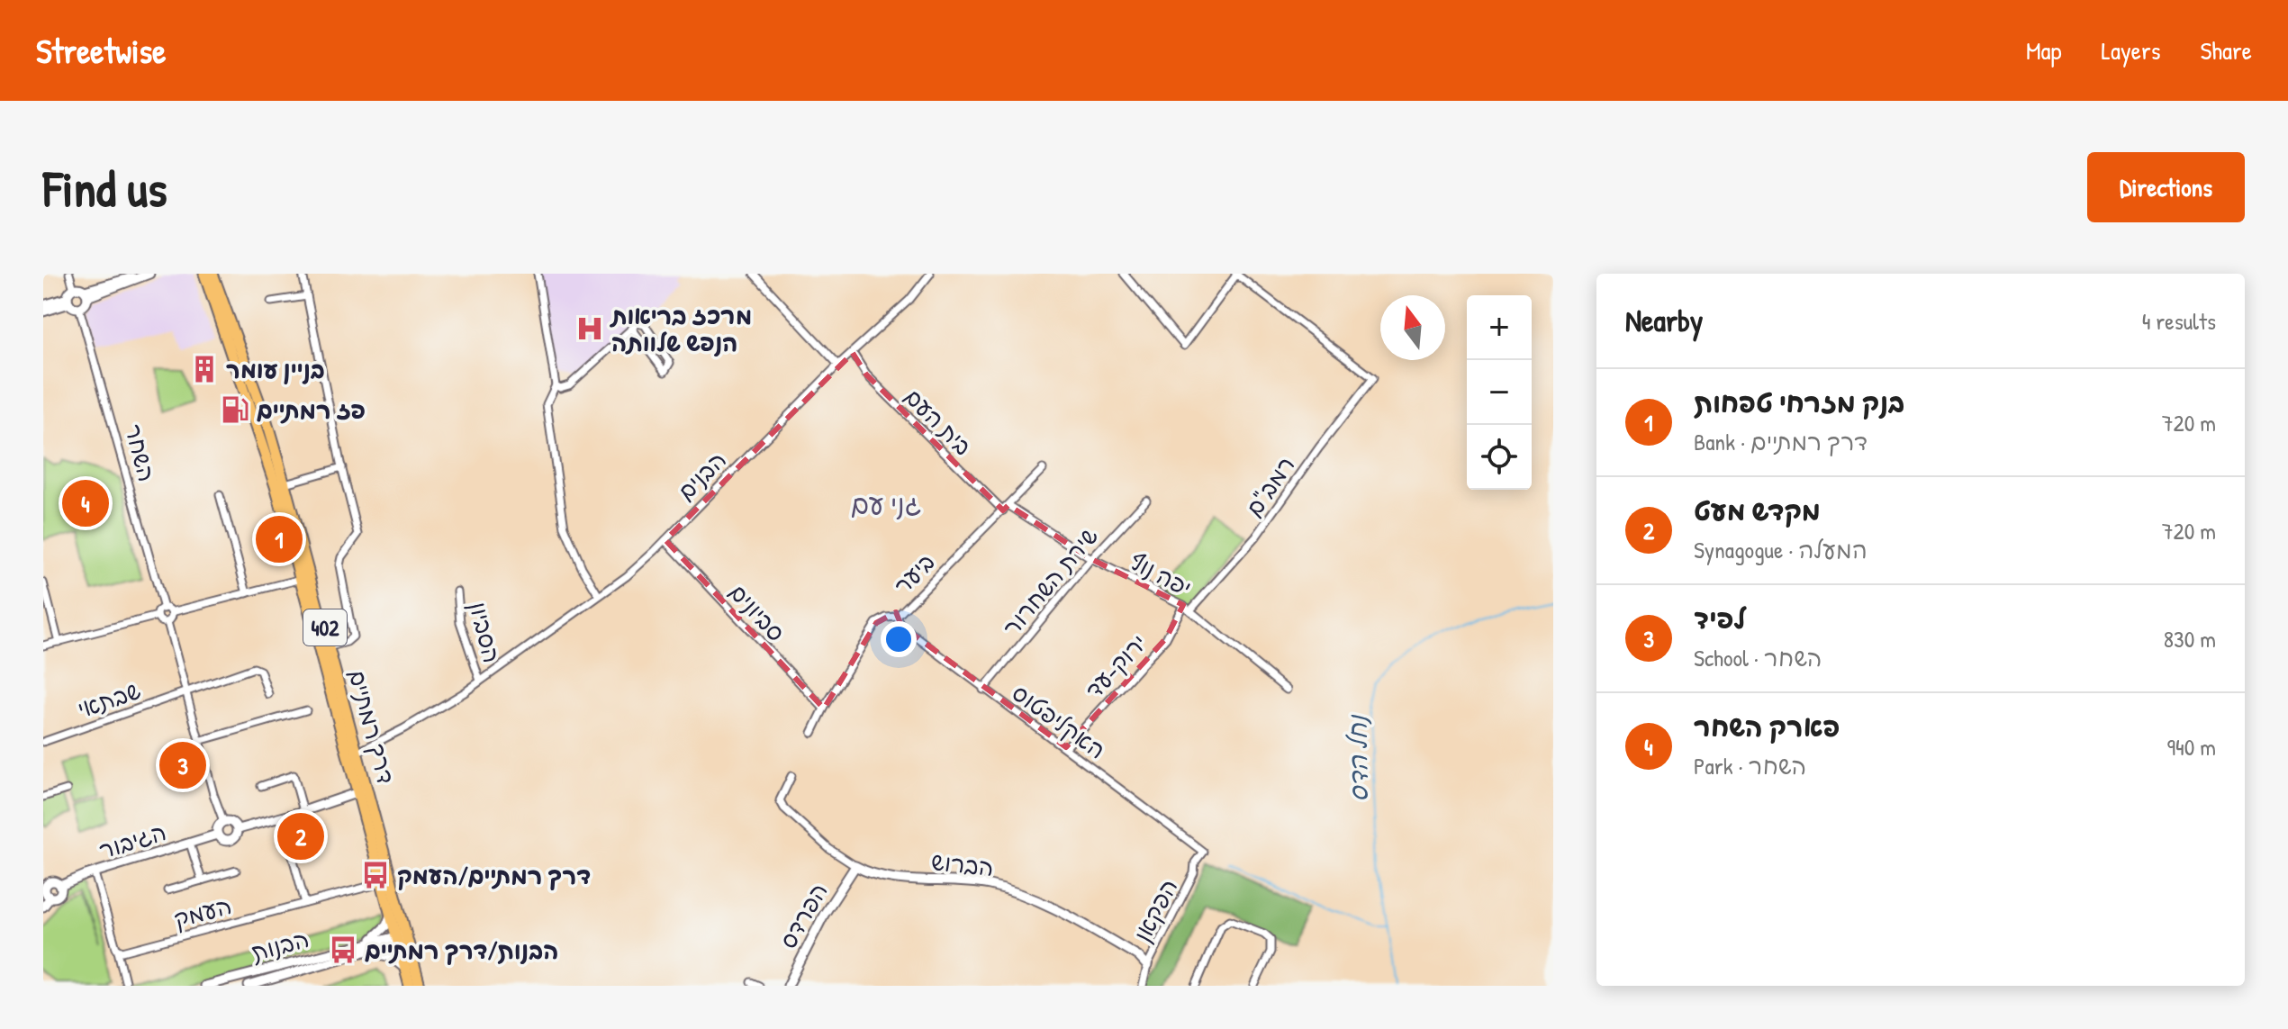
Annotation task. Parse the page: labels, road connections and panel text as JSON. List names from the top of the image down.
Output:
{
  "streets": {
    "main road": ["402", "דרך רמתיים"],
    "street": [
      "בית העם",
      "השחר",
      "הבנים",
      "רמב\"ם",
      "ביער",
      "יפה נוף",
      "שירת השחרור",
      "סביונים",
      "הסביון",
      "ירוק-עד",
      "שבתאי",
      "האקליפטוס",
      "הגיבור",
      "הברוש",
      "הפקאן",
      "העמק",
      "הפרדס",
      "הבנות"
    ]
  },
  "crossings": [
    ["בית העם", "הבנים"],
    ["בית העם", "ביער"],
    ["בית העם", "יפה נוף"],
    ["הבנים", "סביונים"],
    ["הבנים", "הסביון"],
    ["הבנים", "דרך רמתיים"],
    ["רמב\"ם", "יפה נוף"],
    ["ביער", "יפה נוף"],
    ["ביער", "סביונים"],
    ["ביער", "האקליפטוס"],
    ["יפה נוף", "שירת השחרור"],
    ["יפה נוף", "ירוק-עד"],
    ["שירת השחרור", "האקליפטוס"],
    ["ירוק-עד", "האקליפטוס"],
    ["האקליפטוס", "הפקאן"],
    ["דרך רמתיים", "הבנות"],
    ["הברוש", "הפקאן"],
    ["הברוש", "הפרדס"]
  ],
  "districts": ["גני עם"],
  "water": ["נחל הדס"],
  "places": {
    "hospital": ["מרכז בריאות הנפש שלוותה"],
    "building": ["בניין עומר"],
    "fuel station": ["פז רמתיים"],
    "bus stop": ["דרך רמתיים/העמק", "הבנות/דרך רמתיים"]
  },
  "north": "top",
  "page": {
    "header": "Streetwise",
    "nav": ["Map", "Layers", "Share"],
    "buttons": "Directions",
    "title": "Find us",
    "heading": ["Nearby", "4 results"],
    "map_buttons": ["+", "−"],
    "list": [
      {
        "mark": "1",
        "name": "בנק מזרחי טפחות",
        "note": "Bank · דרך רמתיים",
        "value": "720 m"
      },
      {
        "mark": "2",
        "name": "מקדש מעט",
        "note": "Synagogue · המעלה",
        "value": "720 m"
      },
      {
        "mark": "3",
        "name": "לפיד",
        "note": "School · השחר",
        "value": "830 m"
      },
      {
        "mark": "4",
        "name": "פארק השחר",
        "note": "Park · השחר",
        "value": "940 m"
      }
    ],
    "pins": [
      "4",
      "1",
      "3",
      "2"
    ]
  }
}
